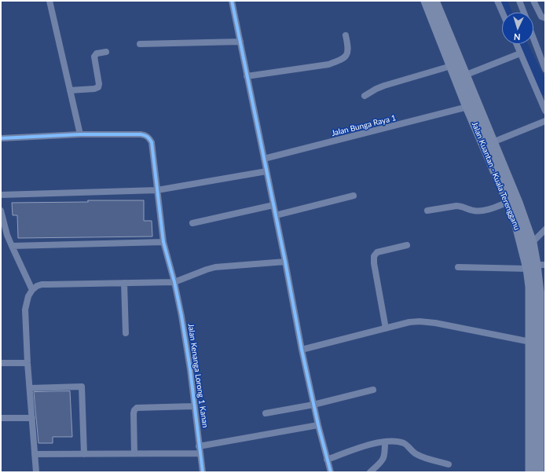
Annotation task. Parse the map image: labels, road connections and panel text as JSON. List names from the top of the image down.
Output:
{
  "streets": {
    "highway": ["Jalan Kuantan - Kuala Terengganu"],
    "street": ["Jalan Bunga Raya 1", "Jalan Kenanga Lorong 1 Kanan"]
  },
  "crossings": [
    ["Jalan Bunga Raya 1", "Jalan Kuantan - Kuala Terengganu"]
  ],
  "north": "bottom"
}
